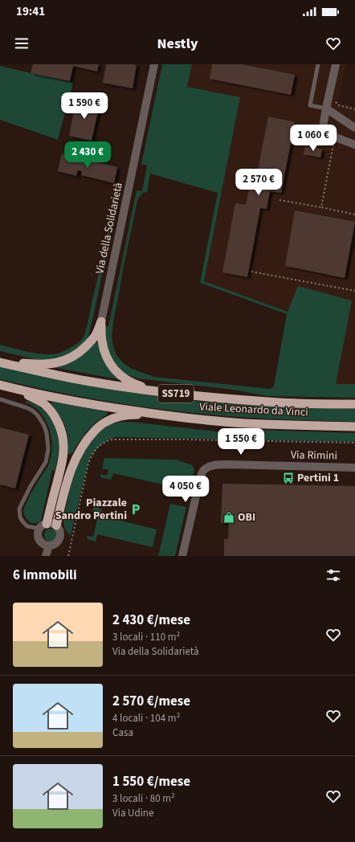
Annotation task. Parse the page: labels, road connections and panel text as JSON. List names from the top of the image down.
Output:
{
  "streets": {
    "highway": ["SS719", "Viale Leonardo da Vinci"],
    "street": ["Via della Solidarietà", "Via Rimini"]
  },
  "places": {
    "bus stop": ["Pertini 1"],
    "parking": ["Piazzale Sandro Pertini"],
    "shop": ["OBI"]
  },
  "page": {
    "status": "19:41",
    "header": "Nestly",
    "price": [
      "1 590 €",
      "1 060 €",
      "2 430 €",
      "2 570 €",
      "1 550 €",
      "4 050 €"
    ],
    "heading": "6 immobili",
    "list": [
      {
        "name": "2 430 €/mese",
        "note": "3 locali · 110 m² · Via della Solidarietà"
      },
      {
        "name": "2 570 €/mese",
        "note": "4 locali · 104 m² · Casa"
      },
      {
        "name": "1 550 €/mese",
        "note": "3 locali · 80 m² · Via Udine"
      }
    ]
  }
}
